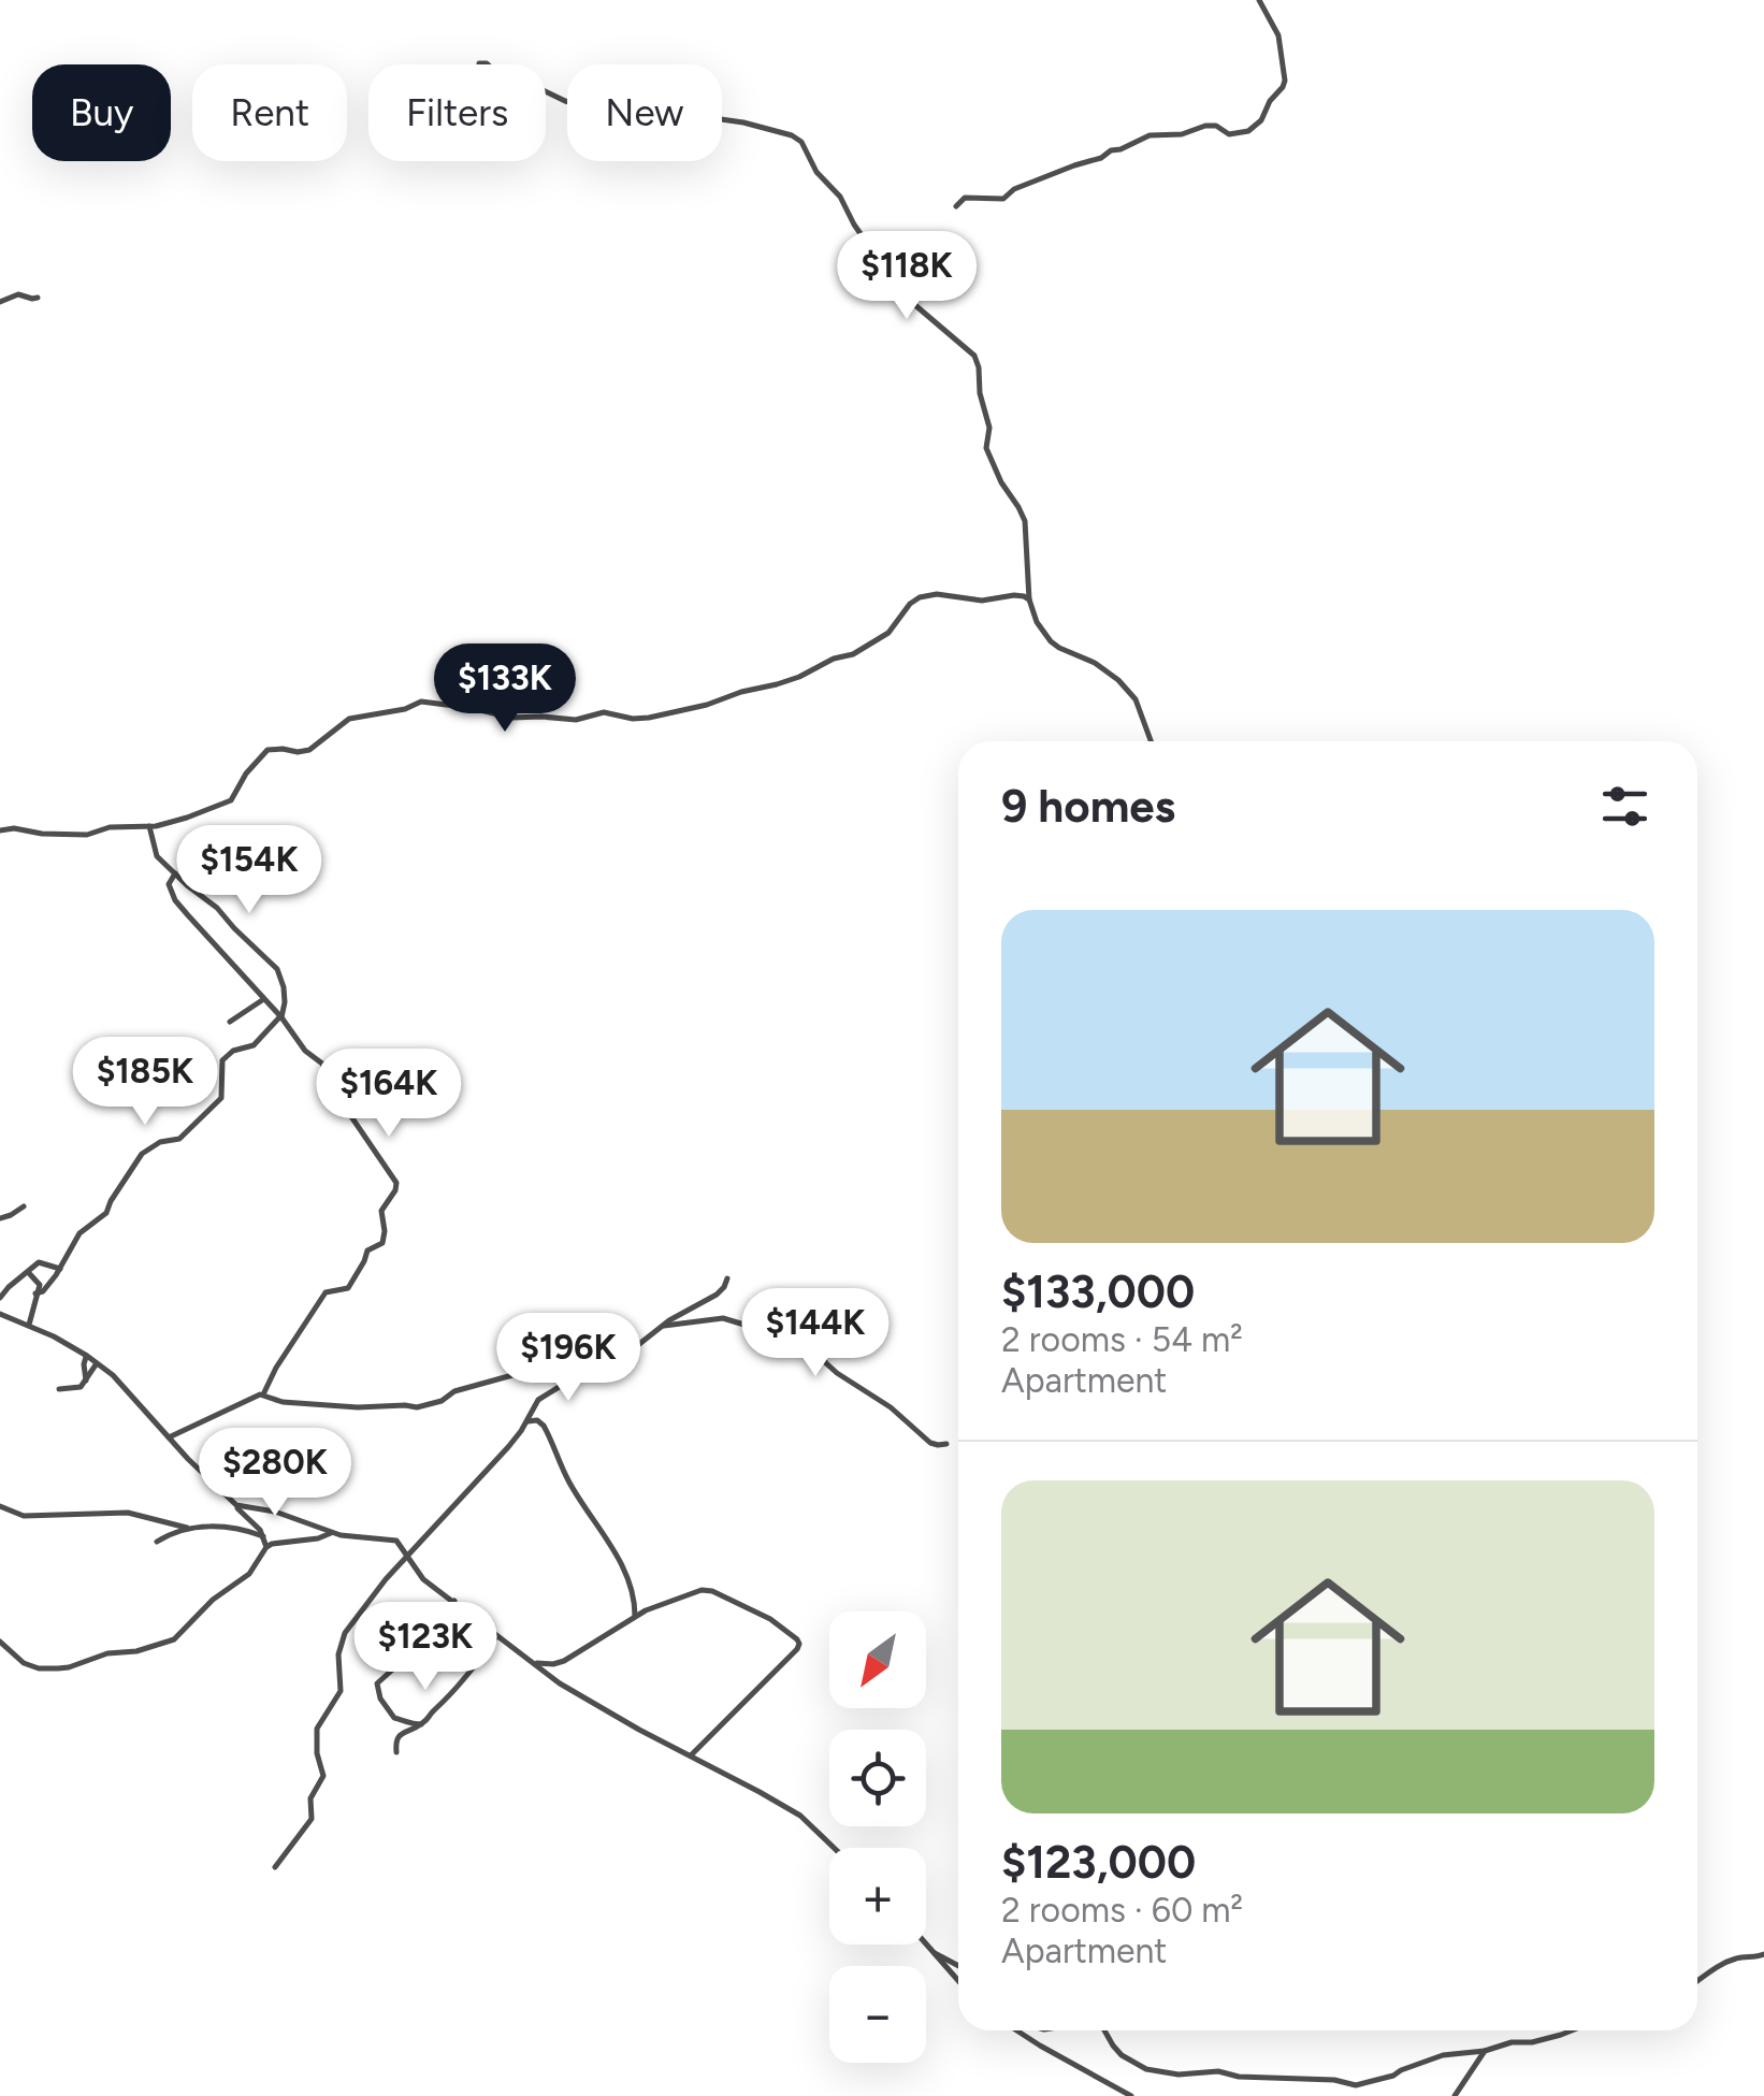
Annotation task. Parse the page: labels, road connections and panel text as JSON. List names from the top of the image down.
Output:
{
  "north": "bottom left",
  "page": {
    "chip": [
      "Buy",
      "Rent",
      "Filters",
      "New"
    ],
    "price": [
      "$118K",
      "$133K",
      "$154K",
      "$185K",
      "$164K",
      "$144K",
      "$196K",
      "$280K",
      "$123K"
    ],
    "heading": "9 homes",
    "list": [
      {
        "name": "$133,000",
        "note": "2 rooms · 54 m² · Apartment"
      },
      {
        "name": "$123,000",
        "note": "2 rooms · 60 m² · Apartment"
      }
    ],
    "map_buttons": ["+", "−"]
  }
}
